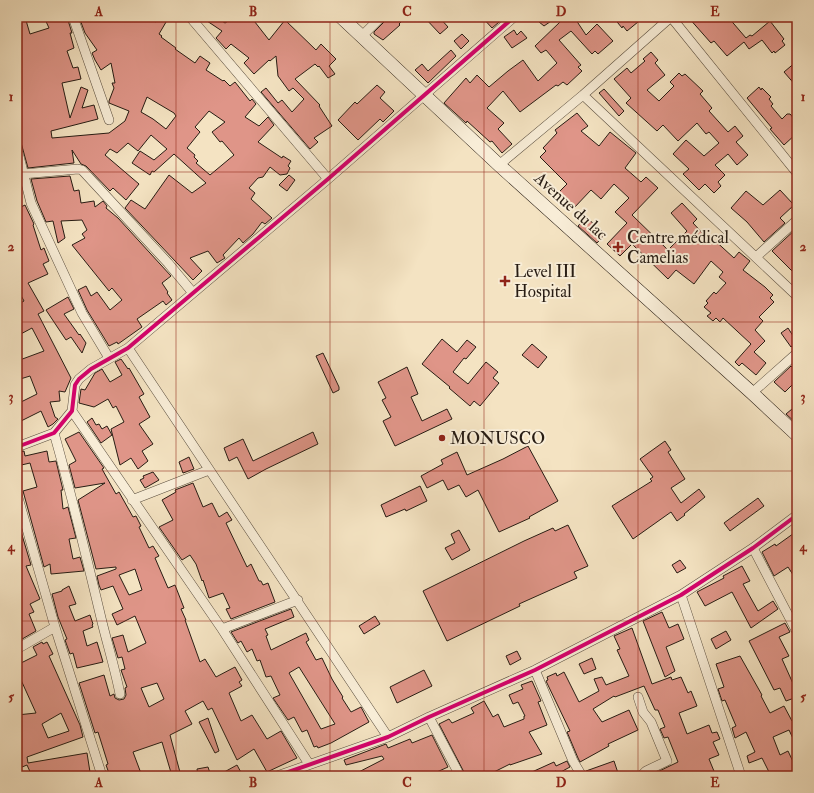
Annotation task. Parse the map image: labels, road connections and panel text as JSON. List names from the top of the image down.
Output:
{
  "streets": {
    "main road": ["Avenue du lac"]
  },
  "places": {
    "health": ["Centre médical Camelias", "Level III Hospital"],
    "other": ["MONUSCO"]
  },
  "grid": {
    "columns": [
      "A",
      "B",
      "C",
      "D",
      "E"
    ],
    "rows": [
      "1",
      "2",
      "3",
      "4",
      "5"
    ]
  }
}
